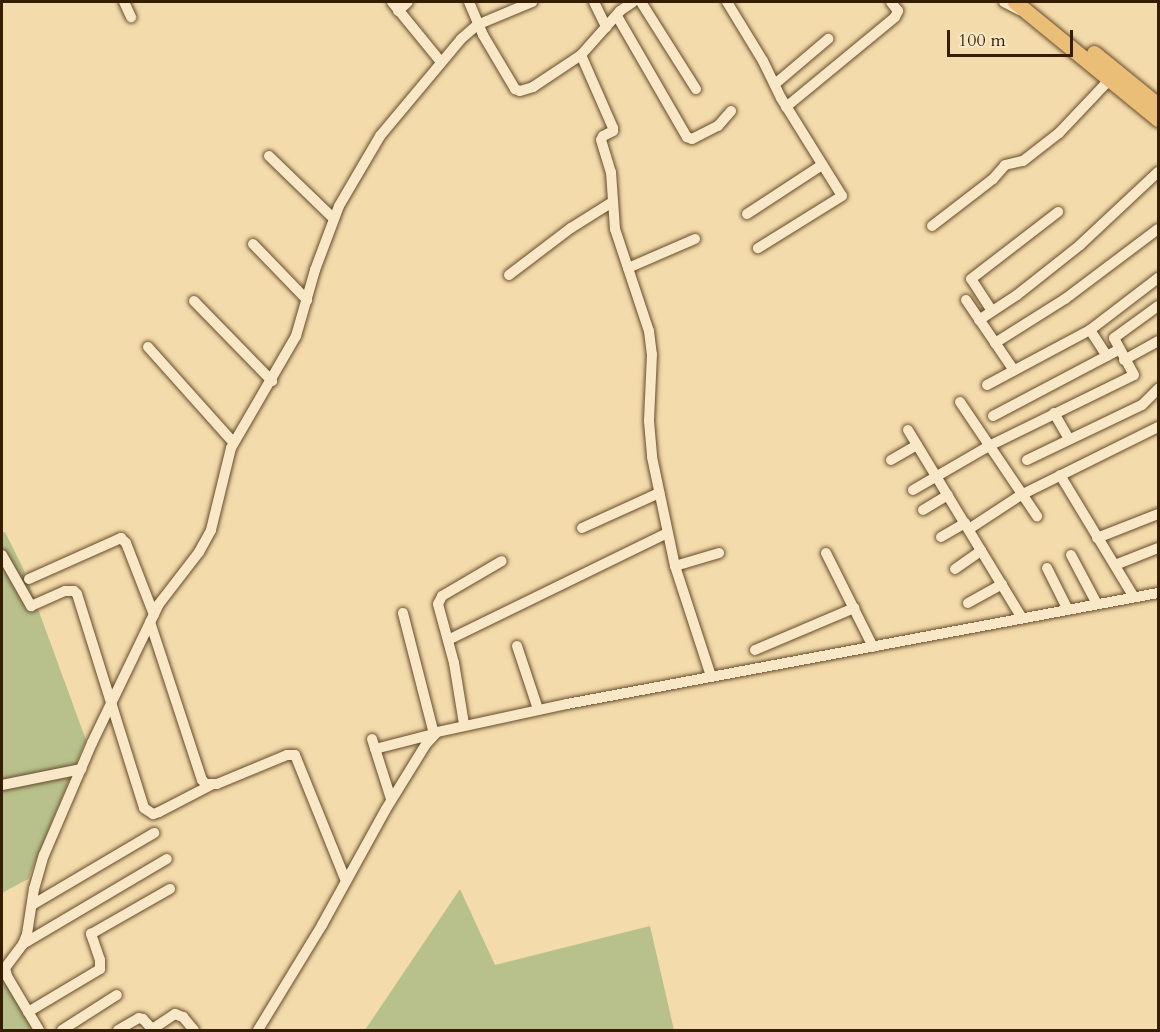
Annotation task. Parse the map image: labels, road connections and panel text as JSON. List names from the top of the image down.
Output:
{
  "scale_bar": "100 m"
}
